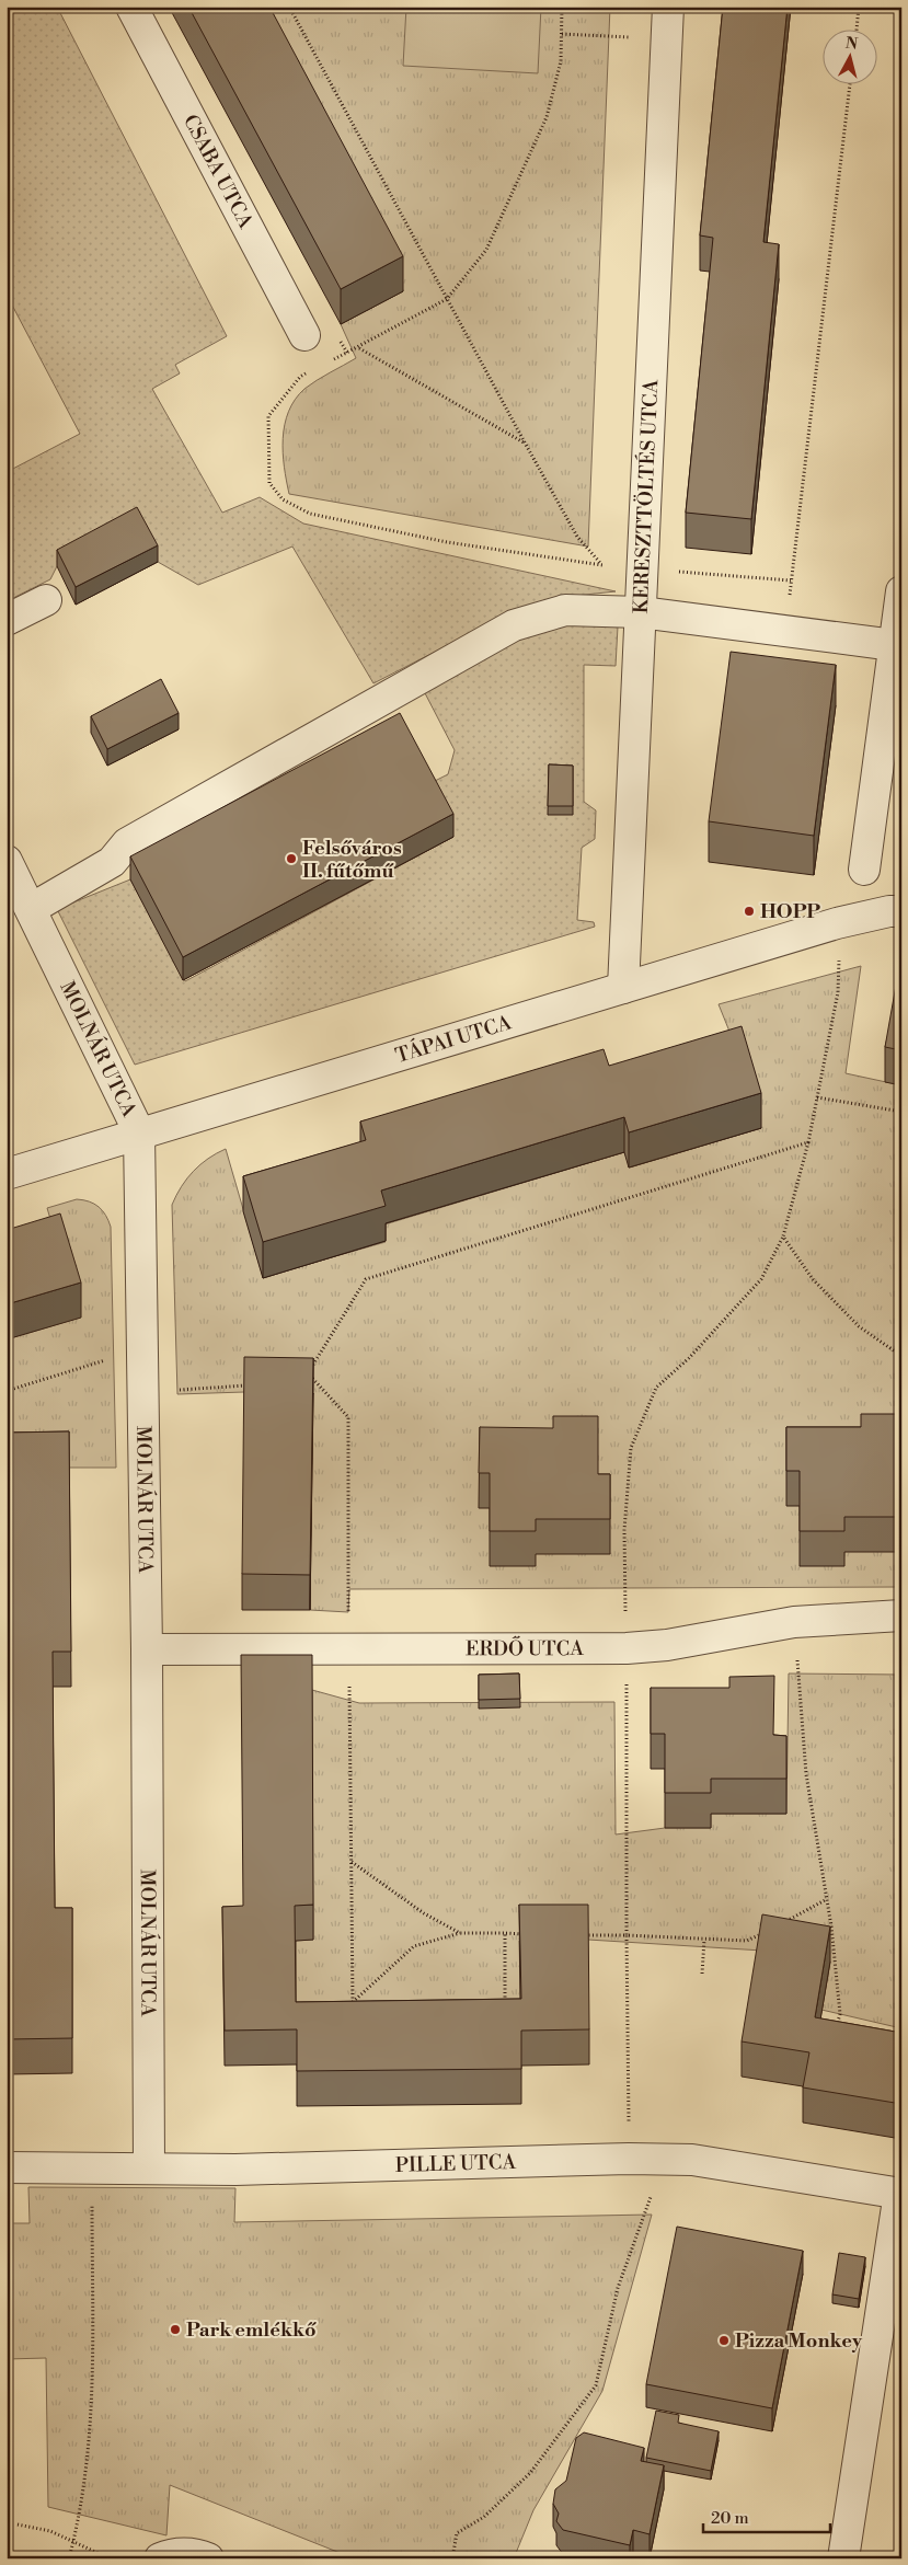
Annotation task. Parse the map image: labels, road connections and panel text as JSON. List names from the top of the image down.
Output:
{
  "streets": {
    "street": [
      "CSABA UTCA",
      "KERESZTTÖLTÉS UTCA",
      "TÁPAI UTCA",
      "MOLNÁR UTCA",
      "ERDŐ UTCA",
      "PILLE UTCA"
    ]
  },
  "crossings": [
    ["KERESZTTÖLTÉS UTCA", "TÁPAI UTCA"],
    ["TÁPAI UTCA", "MOLNÁR UTCA"],
    ["MOLNÁR UTCA", "ERDŐ UTCA"],
    ["MOLNÁR UTCA", "PILLE UTCA"]
  ],
  "places": [
    "Felsőváros II. fűtőmű",
    "HOPP",
    "Park emlékkő",
    "Pizza Monkey"
  ],
  "scale_bar": "20 m",
  "north": "top"
}
